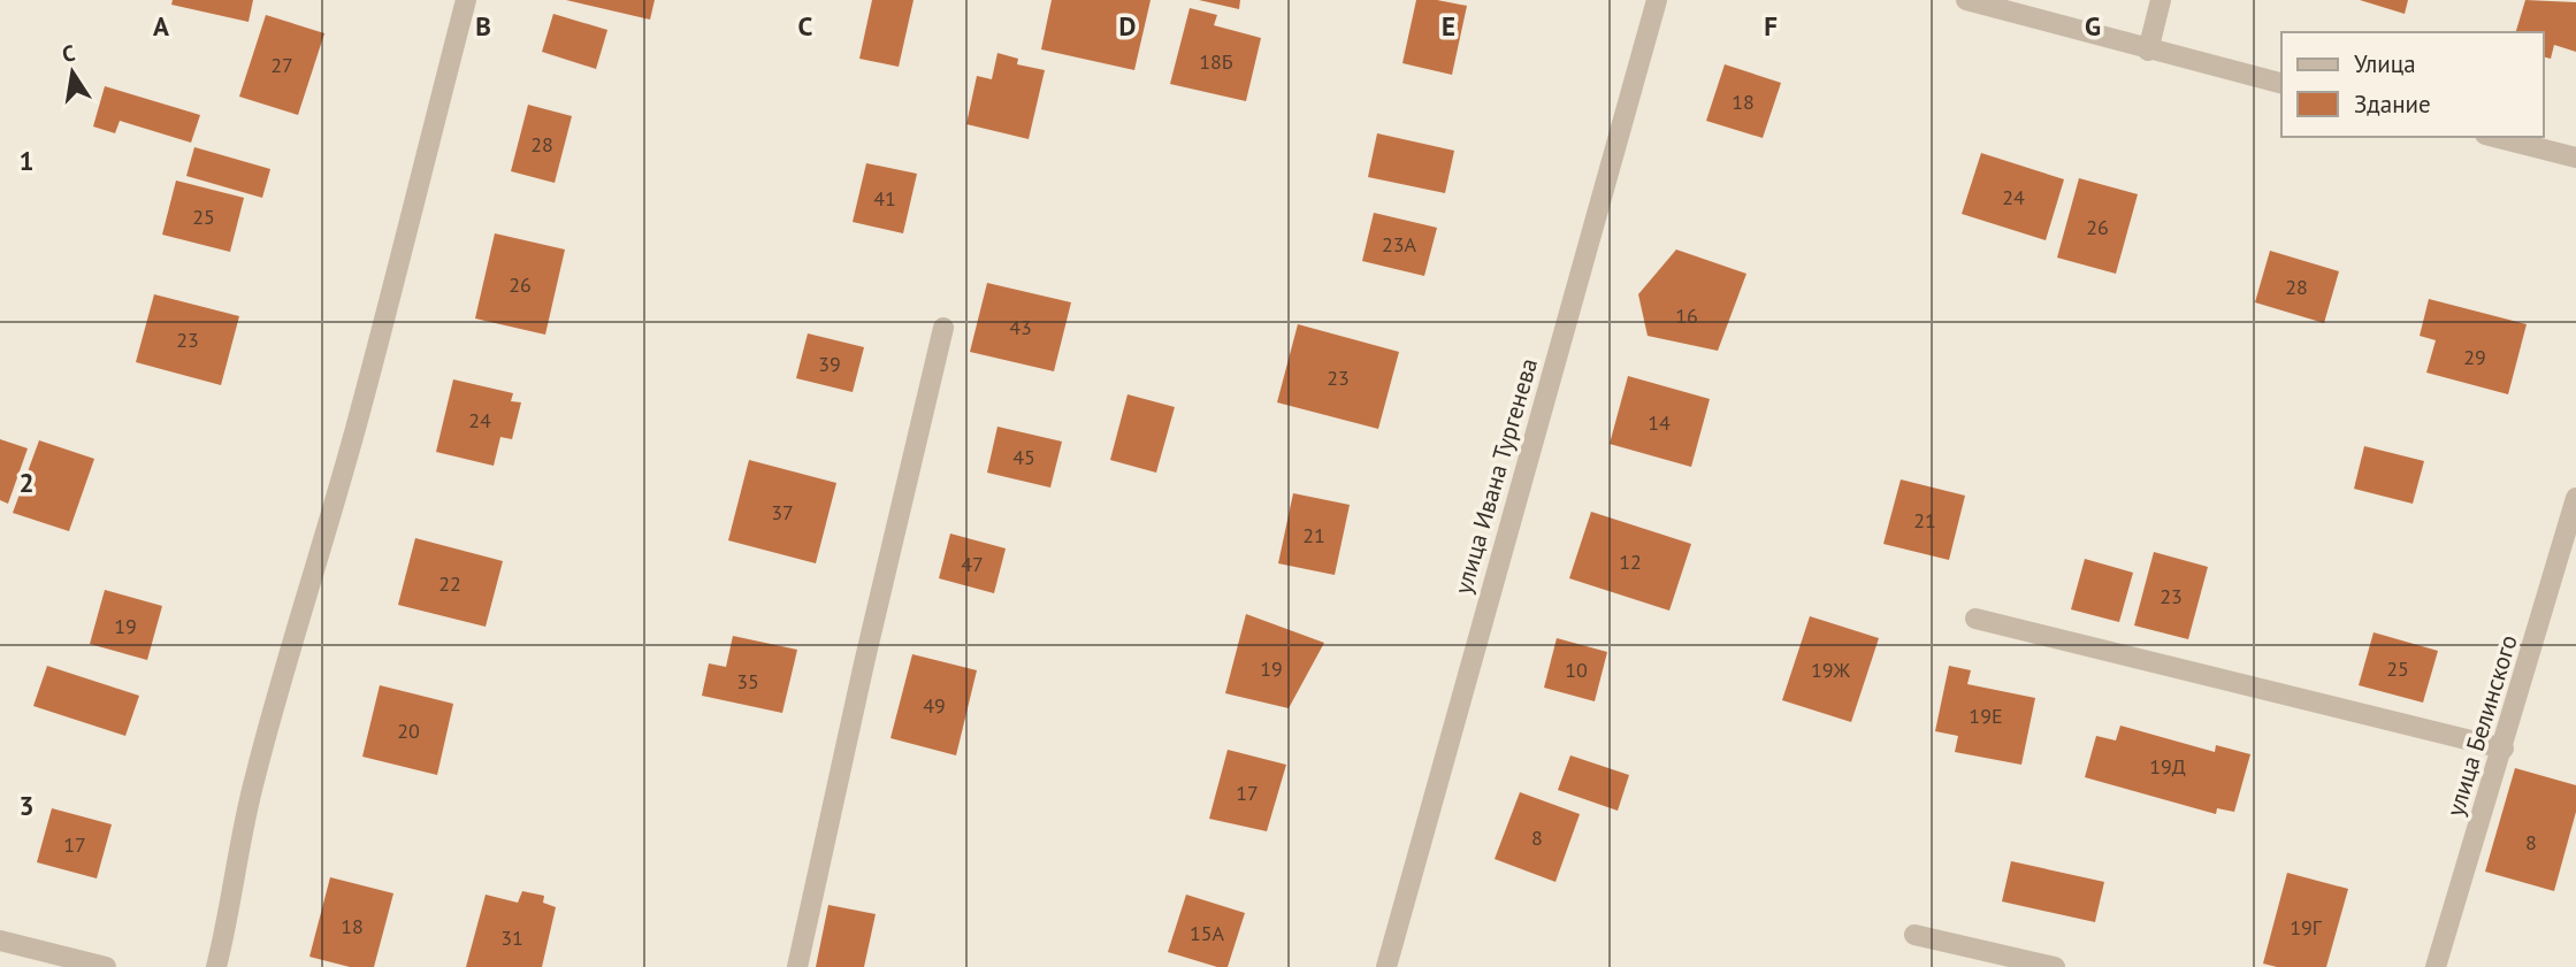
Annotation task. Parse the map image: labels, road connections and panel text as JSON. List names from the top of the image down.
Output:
{
  "streets": {
    "street": ["улица Ивана Тургенева", "улица Белинского"]
  },
  "house_numbers": [
    "18Б",
    "27",
    "18",
    "28",
    "24",
    "41",
    "25",
    "26",
    "23А",
    "26",
    "28",
    "16",
    "43",
    "23",
    "29",
    "39",
    "23",
    "24",
    "14",
    "45",
    "37",
    "21",
    "21",
    "12",
    "47",
    "22",
    "23",
    "19",
    "19",
    "25",
    "10",
    "19Ж",
    "35",
    "49",
    "19Е",
    "20",
    "19Д",
    "17",
    "8",
    "8",
    "17",
    "18",
    "19Г",
    "15А",
    "31"
  ],
  "legend": ["Улица", "Здание"],
  "north": "top",
  "grid": {
    "columns": [
      "A",
      "B",
      "C",
      "D",
      "E",
      "F",
      "G"
    ],
    "rows": ["1", "2", "3"]
  }
}
